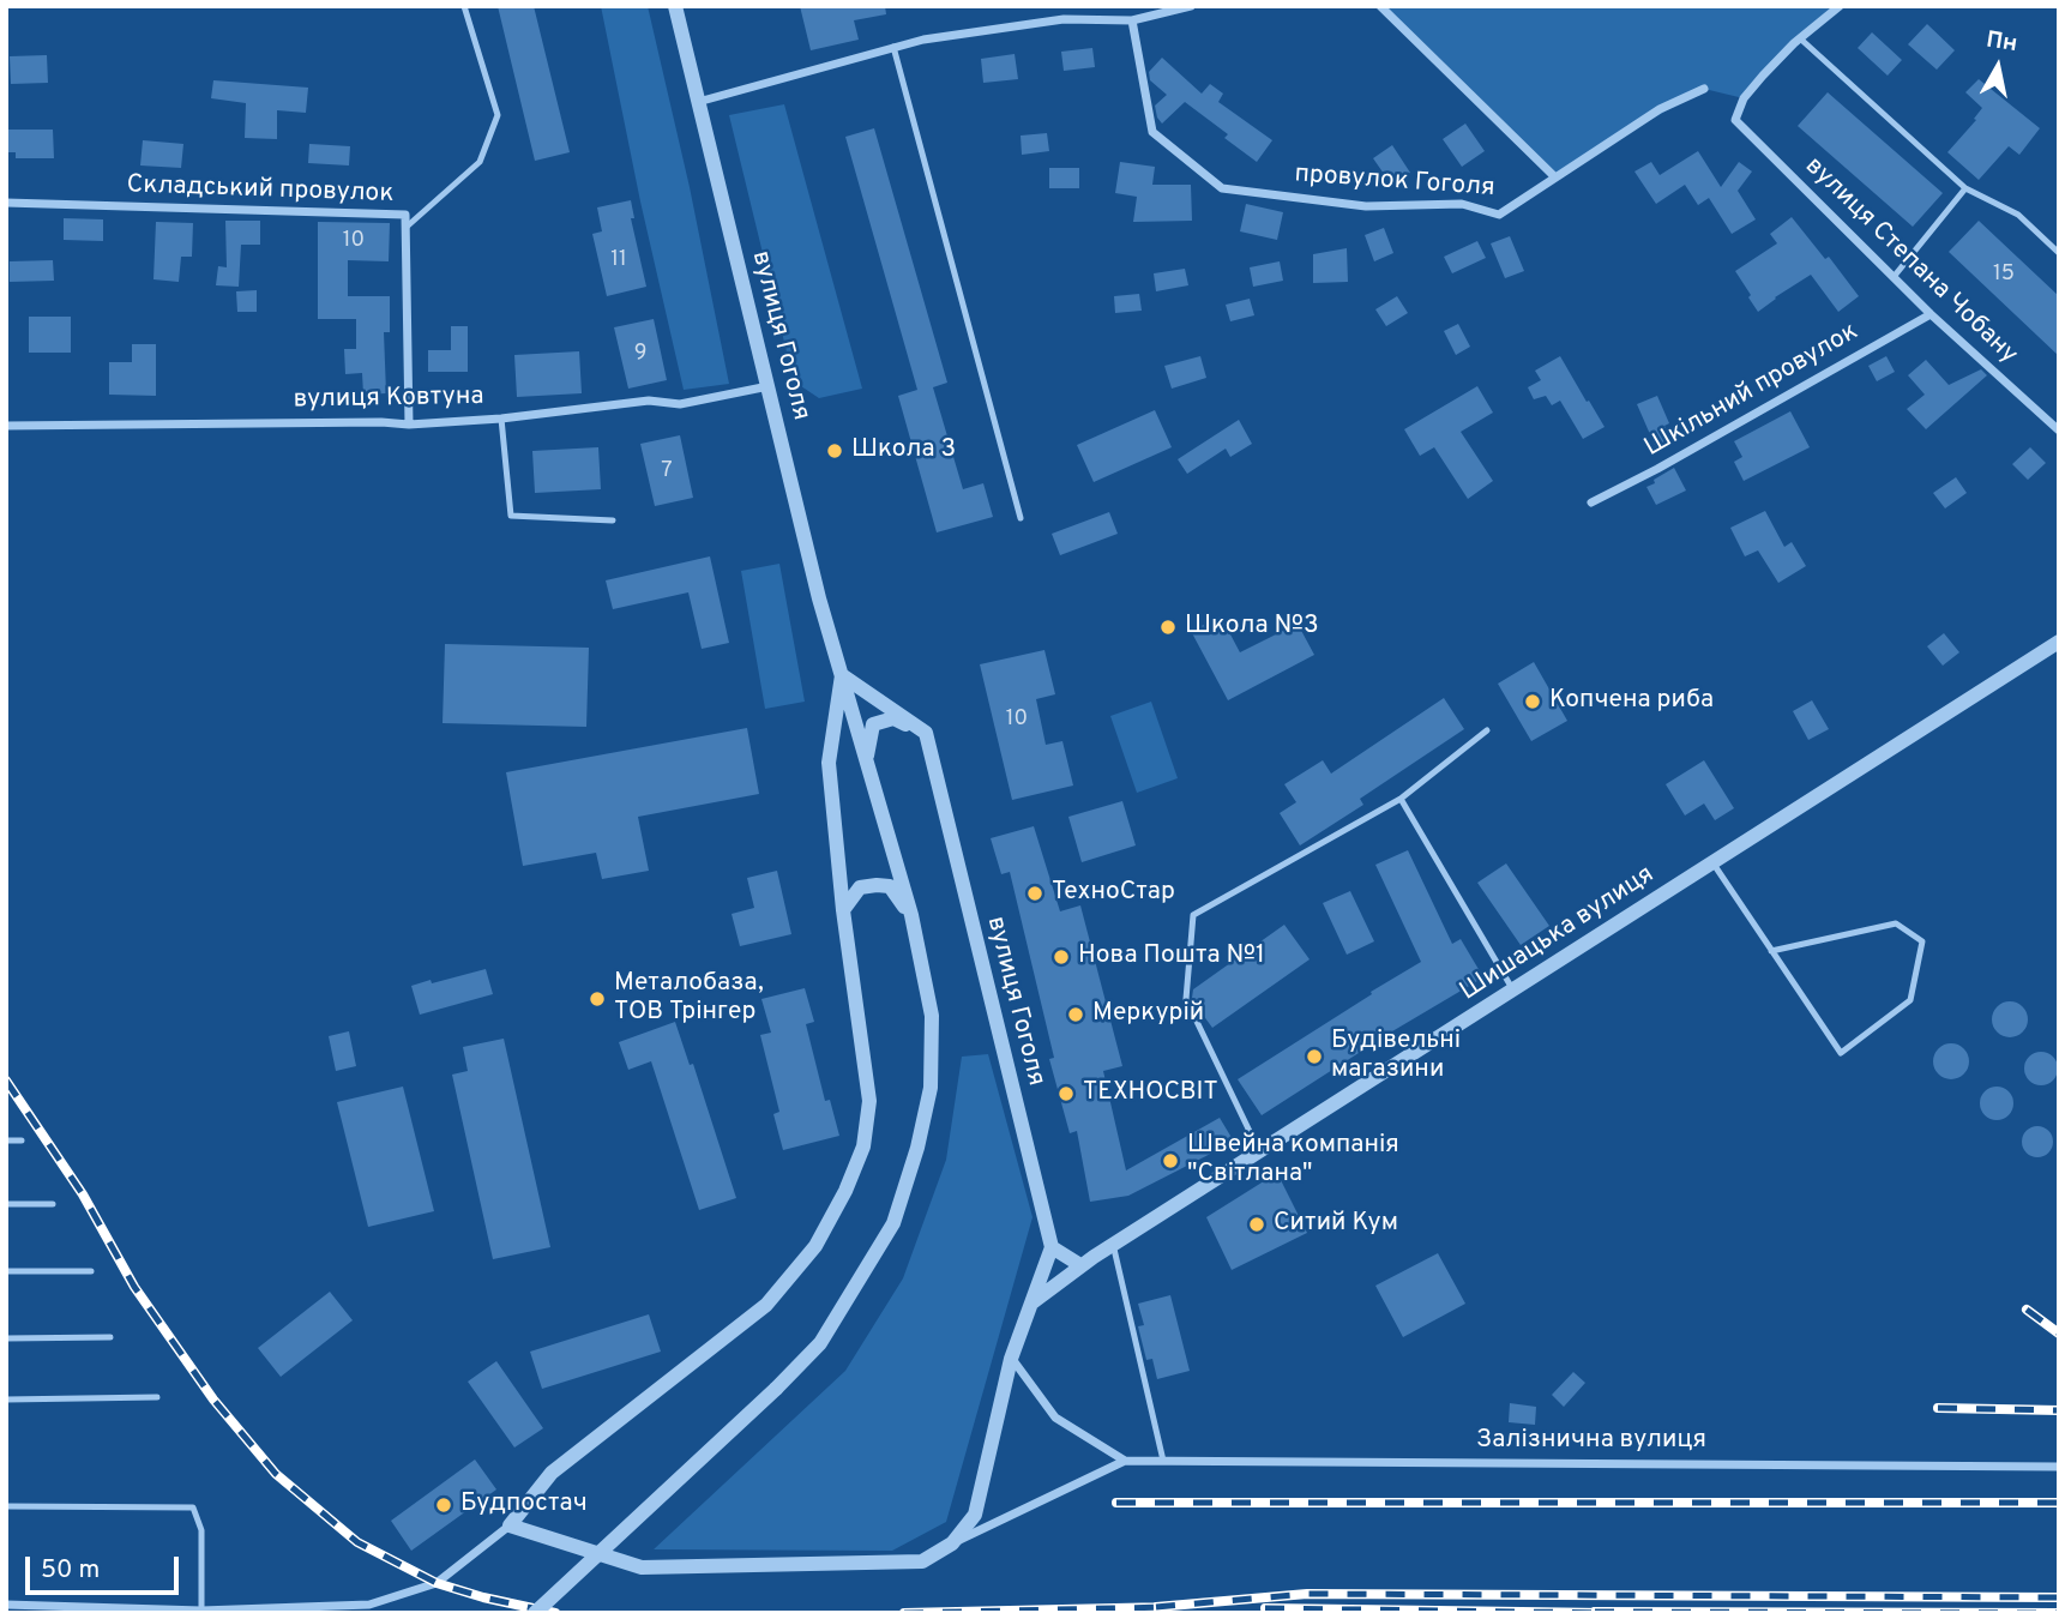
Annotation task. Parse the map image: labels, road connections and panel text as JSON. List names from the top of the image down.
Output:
{
  "streets": {
    "street": [
      "провулок Гоголя",
      "Складський провулок",
      "вулиця Степана Чобану",
      "вулиця Гоголя",
      "Шкільний провулок",
      "вулиця Ковтуна",
      "Шишацька вулиця",
      "Залізнична вулиця"
    ]
  },
  "crossings": [
    ["Складський провулок", "вулиця Ковтуна"],
    ["вулиця Степана Чобану", "Шкільний провулок"],
    ["вулиця Гоголя", "вулиця Ковтуна"]
  ],
  "places": [
    "Школа 3",
    "Школа №3",
    "Копчена риба",
    "ТехноСтар",
    "Нова Пошта №1",
    "Металобаза, ТОВ Трінгер",
    "Меркурій",
    "Будівельні магазини",
    "ТЕХНОСВІТ",
    "Швейна компанія \"Світлана\"",
    "Ситий Кум",
    "Будпостач"
  ],
  "house_numbers": [
    "10",
    "11",
    "15",
    "9",
    "7",
    "10"
  ],
  "scale_bar": "50 m",
  "north": "top"
}
